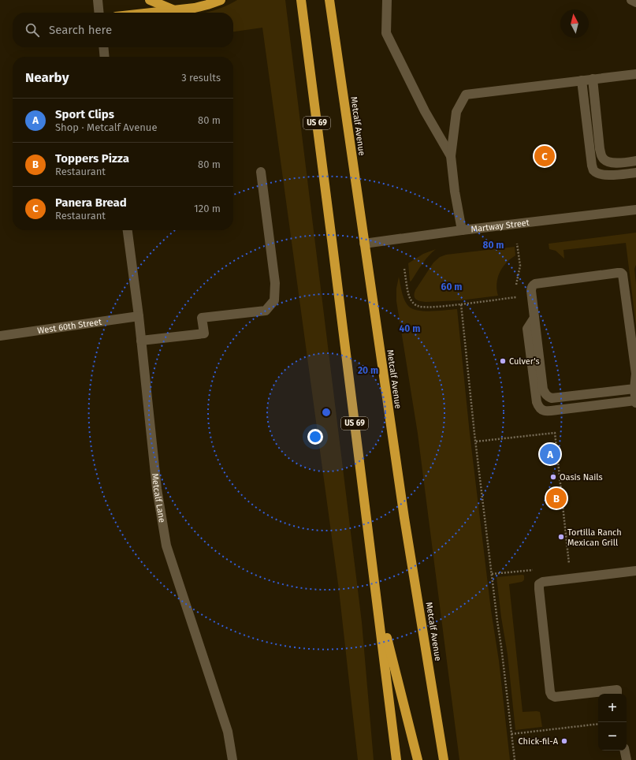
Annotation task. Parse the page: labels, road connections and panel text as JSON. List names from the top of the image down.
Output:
{
  "streets": {
    "highway": ["US 69", "Metcalf Avenue"],
    "street": ["Martway Street", "West 60th Street", "Metcalf Lane"]
  },
  "crossings": [
    ["Metcalf Avenue", "Martway Street"],
    ["West 60th Street", "Metcalf Lane"]
  ],
  "places": [
    "Culver's",
    "Oasis Nails",
    "Tortilla Ranch Mexican Grill",
    "Chick-fil-A"
  ],
  "north": "top",
  "page": {
    "search": "Search here",
    "heading": ["Nearby", "3 results"],
    "list": [
      {
        "mark": "A",
        "name": "Sport Clips",
        "note": "Shop · Metcalf Avenue",
        "value": "80 m"
      },
      {
        "mark": "B",
        "name": "Toppers Pizza",
        "note": "Restaurant",
        "value": "80 m"
      },
      {
        "mark": "C",
        "name": "Panera Bread",
        "note": "Restaurant",
        "value": "120 m"
      }
    ],
    "pins": ["C", "A", "B"],
    "map_buttons": ["+", "−"]
  },
  "rings": [
    "80 m",
    "60 m",
    "40 m",
    "20 m"
  ]
}
